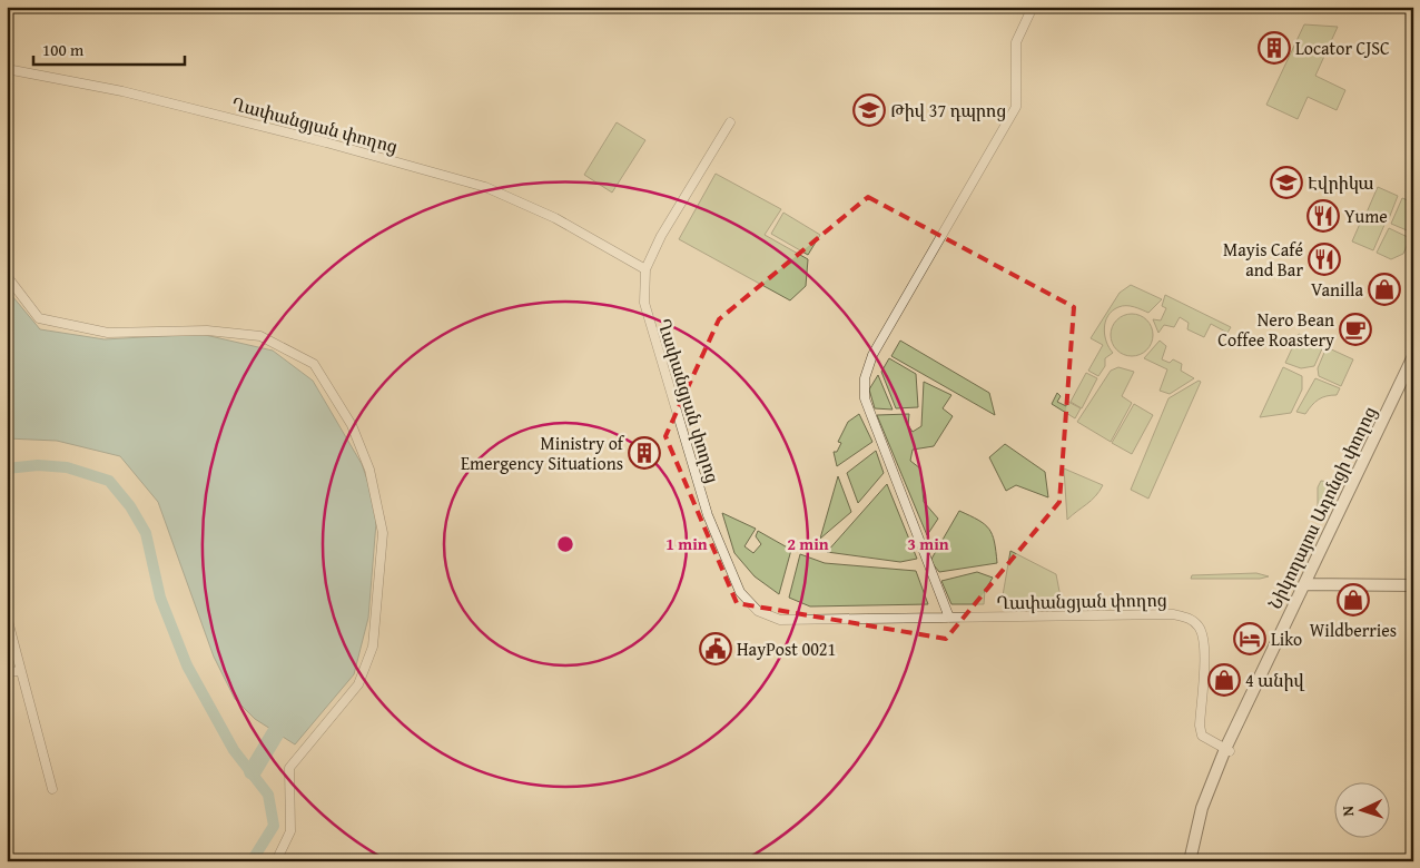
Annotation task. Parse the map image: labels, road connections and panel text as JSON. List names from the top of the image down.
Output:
{
  "streets": {
    "street": ["Ղափանցյան փողոց", "Նիկողայոս Ադոնցի փողոց"]
  },
  "crossings": [
    ["Ղափանցյան փողոց", "Նիկողայոս Ադոնցի փողոց"]
  ],
  "places": {
    "building": ["Locator CJSC", "Ministry of Emergency Situations"],
    "school or university": ["Թիվ 37 դպրոց", "Էվրիկա"],
    "restaurant": ["Yume", "Mayis Café and Bar"],
    "shop": ["Vanilla", "Wildberries", "4 անիվ"],
    "cafe": ["Nero Bean Coffee Roastery"],
    "hotel": ["Liko"],
    "public building": ["HayPost 0021"]
  },
  "scale_bar": "100 m",
  "north": "left",
  "rings": ["1 min", "2 min", "3 min"]
}
